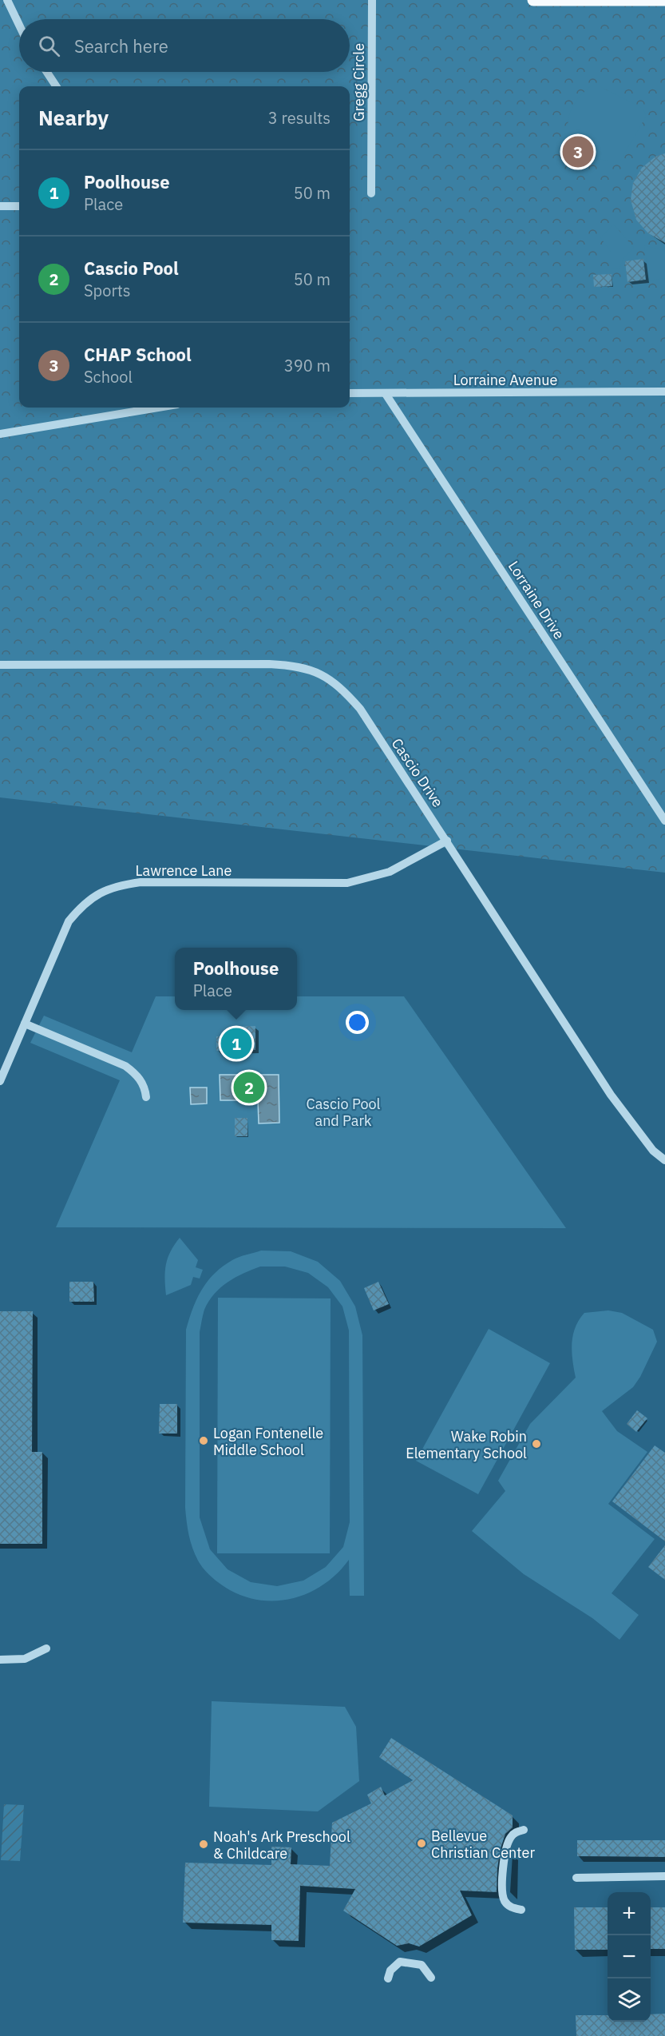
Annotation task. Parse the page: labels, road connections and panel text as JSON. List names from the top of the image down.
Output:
{
  "streets": {
    "street": [
      "Gregg Circle",
      "Lorraine Avenue",
      "Lorraine Drive",
      "Cascio Drive",
      "Lawrence Lane"
    ]
  },
  "crossings": [
    ["Lorraine Avenue", "Lorraine Drive"],
    ["Cascio Drive", "Lawrence Lane"]
  ],
  "parks": ["Cascio Pool and Park"],
  "places": [
    "Logan Fontenelle Middle School",
    "Wake Robin Elementary School",
    "Bellevue Christian Center",
    "Noah's Ark Preschool & Childcare"
  ],
  "page": {
    "search": "Search here",
    "heading": ["Nearby", "3 results"],
    "pins": ["3", "1", "2"],
    "list": [
      {
        "mark": "1",
        "name": "Poolhouse",
        "note": "Place",
        "value": "50 m"
      },
      {
        "mark": "2",
        "name": "Cascio Pool",
        "note": "Sports",
        "value": "50 m"
      },
      {
        "mark": "3",
        "name": "CHAP School",
        "note": "School",
        "value": "390 m"
      }
    ],
    "popup": ["Poolhouse", "Place"],
    "map_buttons": ["+", "−"]
  }
}
